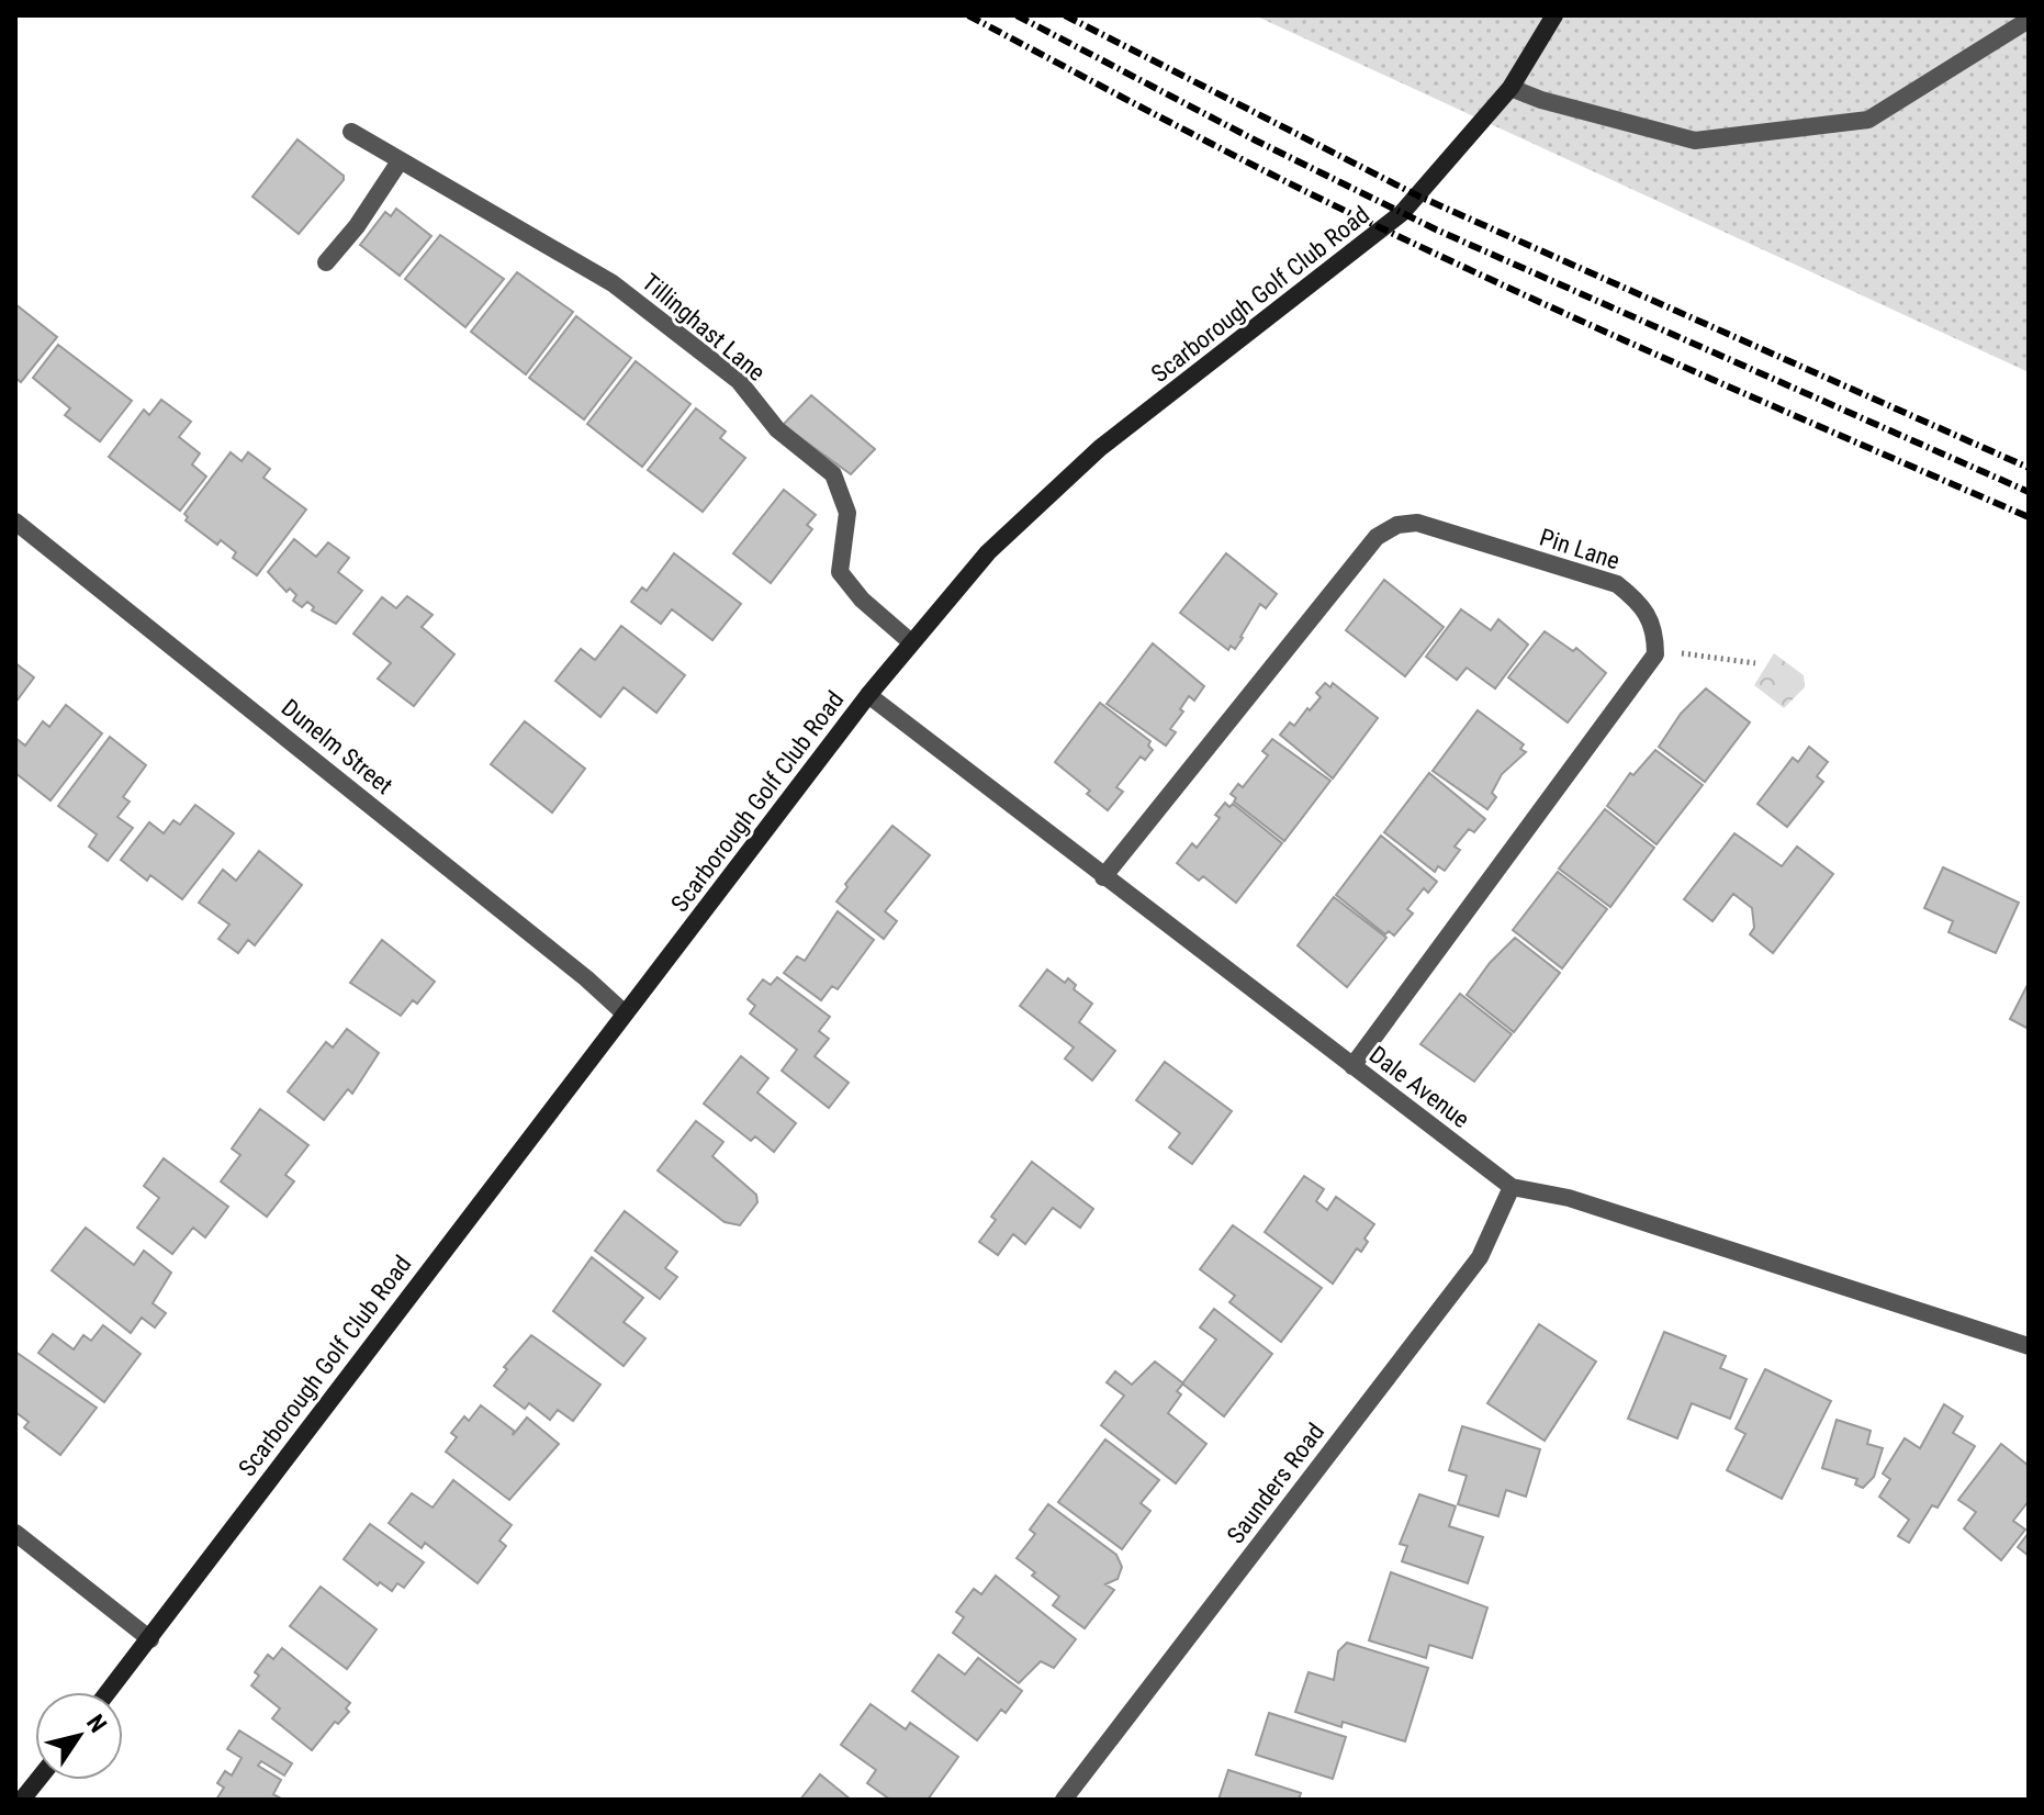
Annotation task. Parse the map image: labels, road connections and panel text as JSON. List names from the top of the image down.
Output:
{
  "streets": {
    "street": [
      "Scarborough Golf Club Road",
      "Tillinghast Lane",
      "Pin Lane",
      "Dunelm Street",
      "Dale Avenue",
      "Saunders Road"
    ]
  },
  "crossings": [
    ["Scarborough Golf Club Road", "Tillinghast Lane"],
    ["Scarborough Golf Club Road", "Dunelm Street"],
    ["Scarborough Golf Club Road", "Dale Avenue"],
    ["Pin Lane", "Dale Avenue"],
    ["Dale Avenue", "Saunders Road"]
  ],
  "north": "top right"
}
